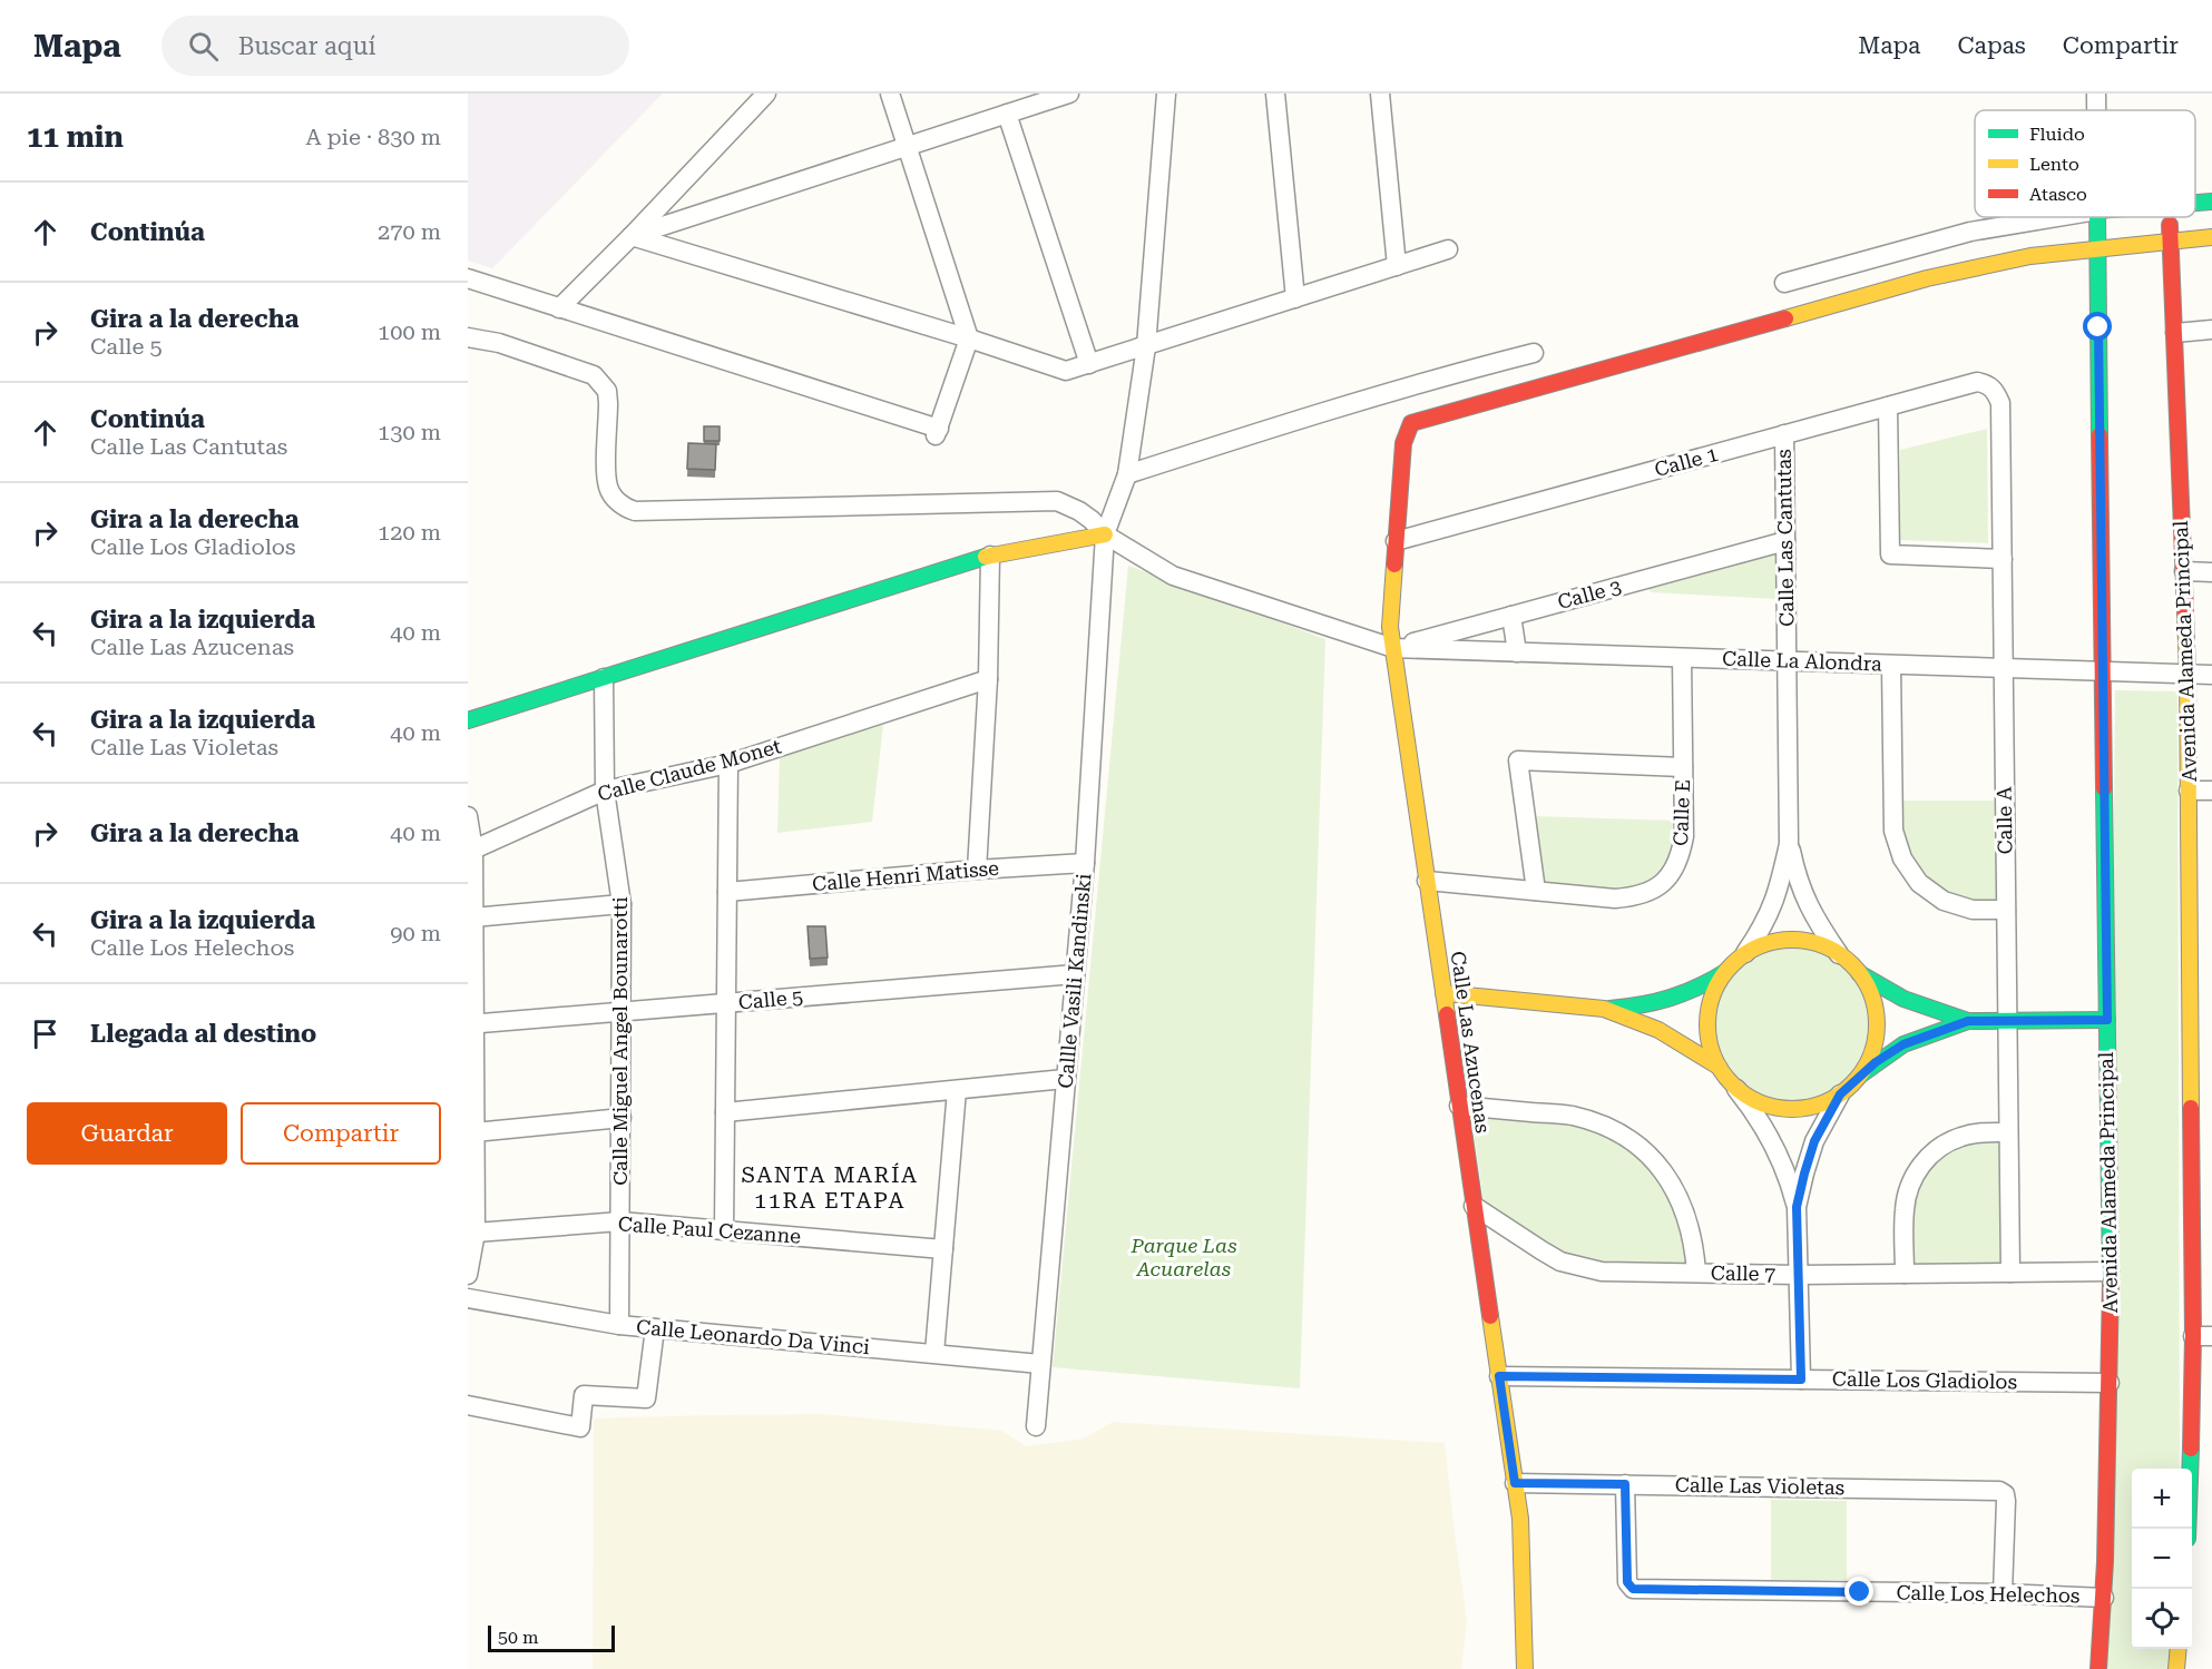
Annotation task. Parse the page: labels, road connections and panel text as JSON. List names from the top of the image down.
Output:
{
  "streets": {
    "street": [
      "Calle 1",
      "Calle Las Cantutas",
      "Calle 3",
      "Avenida Alameda Principal",
      "Calle La Alondra",
      "Calle Claude Monet",
      "Calle E",
      "Calle A",
      "Calle Henri Matisse",
      "Callle Vasili Kandinski",
      "Calle 5",
      "Calle Miguel Angel Bounarotti",
      "Calle Las Azucenas",
      "Calle Paul Cezanne",
      "Calle 7",
      "Calle Leonardo Da Vinci",
      "Calle Los Gladiolos",
      "Calle Las Violetas",
      "Calle Los Helechos"
    ]
  },
  "crossings": [
    ["Calle 1", "Calle Las Cantutas"],
    ["Calle 1", "Calle A"],
    ["Calle 1", "Calle Las Azucenas"],
    ["Calle Las Cantutas", "Calle 3"],
    ["Calle Las Cantutas", "Calle La Alondra"],
    ["Calle 3", "Calle La Alondra"],
    ["Calle 3", "Calle Las Azucenas"],
    ["Avenida Alameda Principal", "Calle La Alondra"],
    ["Avenida Alameda Principal", "Calle Las Azucenas"],
    ["Avenida Alameda Principal", "Calle 7"],
    ["Avenida Alameda Principal", "Calle Los Gladiolos"],
    ["Avenida Alameda Principal", "Calle Los Helechos"],
    ["Calle La Alondra", "Calle E"],
    ["Calle La Alondra", "Calle A"],
    ["Calle La Alondra", "Callle Vasili Kandinski"],
    ["Calle La Alondra", "Calle Las Azucenas"],
    ["Calle Claude Monet", "Calle Miguel Angel Bounarotti"],
    ["Calle E", "Calle Las Azucenas"],
    ["Calle A", "Calle 7"],
    ["Calle Henri Matisse", "Callle Vasili Kandinski"],
    ["Callle Vasili Kandinski", "Calle 5"],
    ["Callle Vasili Kandinski", "Calle Leonardo Da Vinci"],
    ["Calle 5", "Calle Miguel Angel Bounarotti"],
    ["Calle Miguel Angel Bounarotti", "Calle Paul Cezanne"],
    ["Calle Miguel Angel Bounarotti", "Calle Leonardo Da Vinci"],
    ["Calle Las Azucenas", "Calle 7"],
    ["Calle Las Azucenas", "Calle Los Gladiolos"],
    ["Calle Las Azucenas", "Calle Las Violetas"],
    ["Calle Las Violetas", "Calle Los Helechos"]
  ],
  "districts": ["SANTA MARÍA 11RA ETAPA"],
  "parks": ["Parque Las Acuarelas"],
  "legend": ["Fluido", "Lento", "Atasco"],
  "scale_bar": "50 m",
  "page": {
    "header": "Mapa",
    "search": "Buscar aquí",
    "nav": ["Mapa", "Capas", "Compartir"],
    "heading": ["11 min", "A pie · 830 m"],
    "list": [
      ["Continúa", "270 m"],
      ["Gira a la derecha", "Calle 5", "100 m"],
      ["Continúa", "Calle Las Cantutas", "130 m"],
      ["Gira a la derecha", "Calle Los Gladiolos", "120 m"],
      ["Gira a la izquierda", "Calle Las Azucenas", "40 m"],
      ["Gira a la izquierda", "Calle Las Violetas", "40 m"],
      ["Gira a la derecha", "40 m"],
      ["Gira a la izquierda", "Calle Los Helechos", "90 m"],
      "Llegada al destino"
    ],
    "buttons": ["Guardar", "Compartir"],
    "map_buttons": ["+", "−"],
    "scale": "50 m"
  }
}
